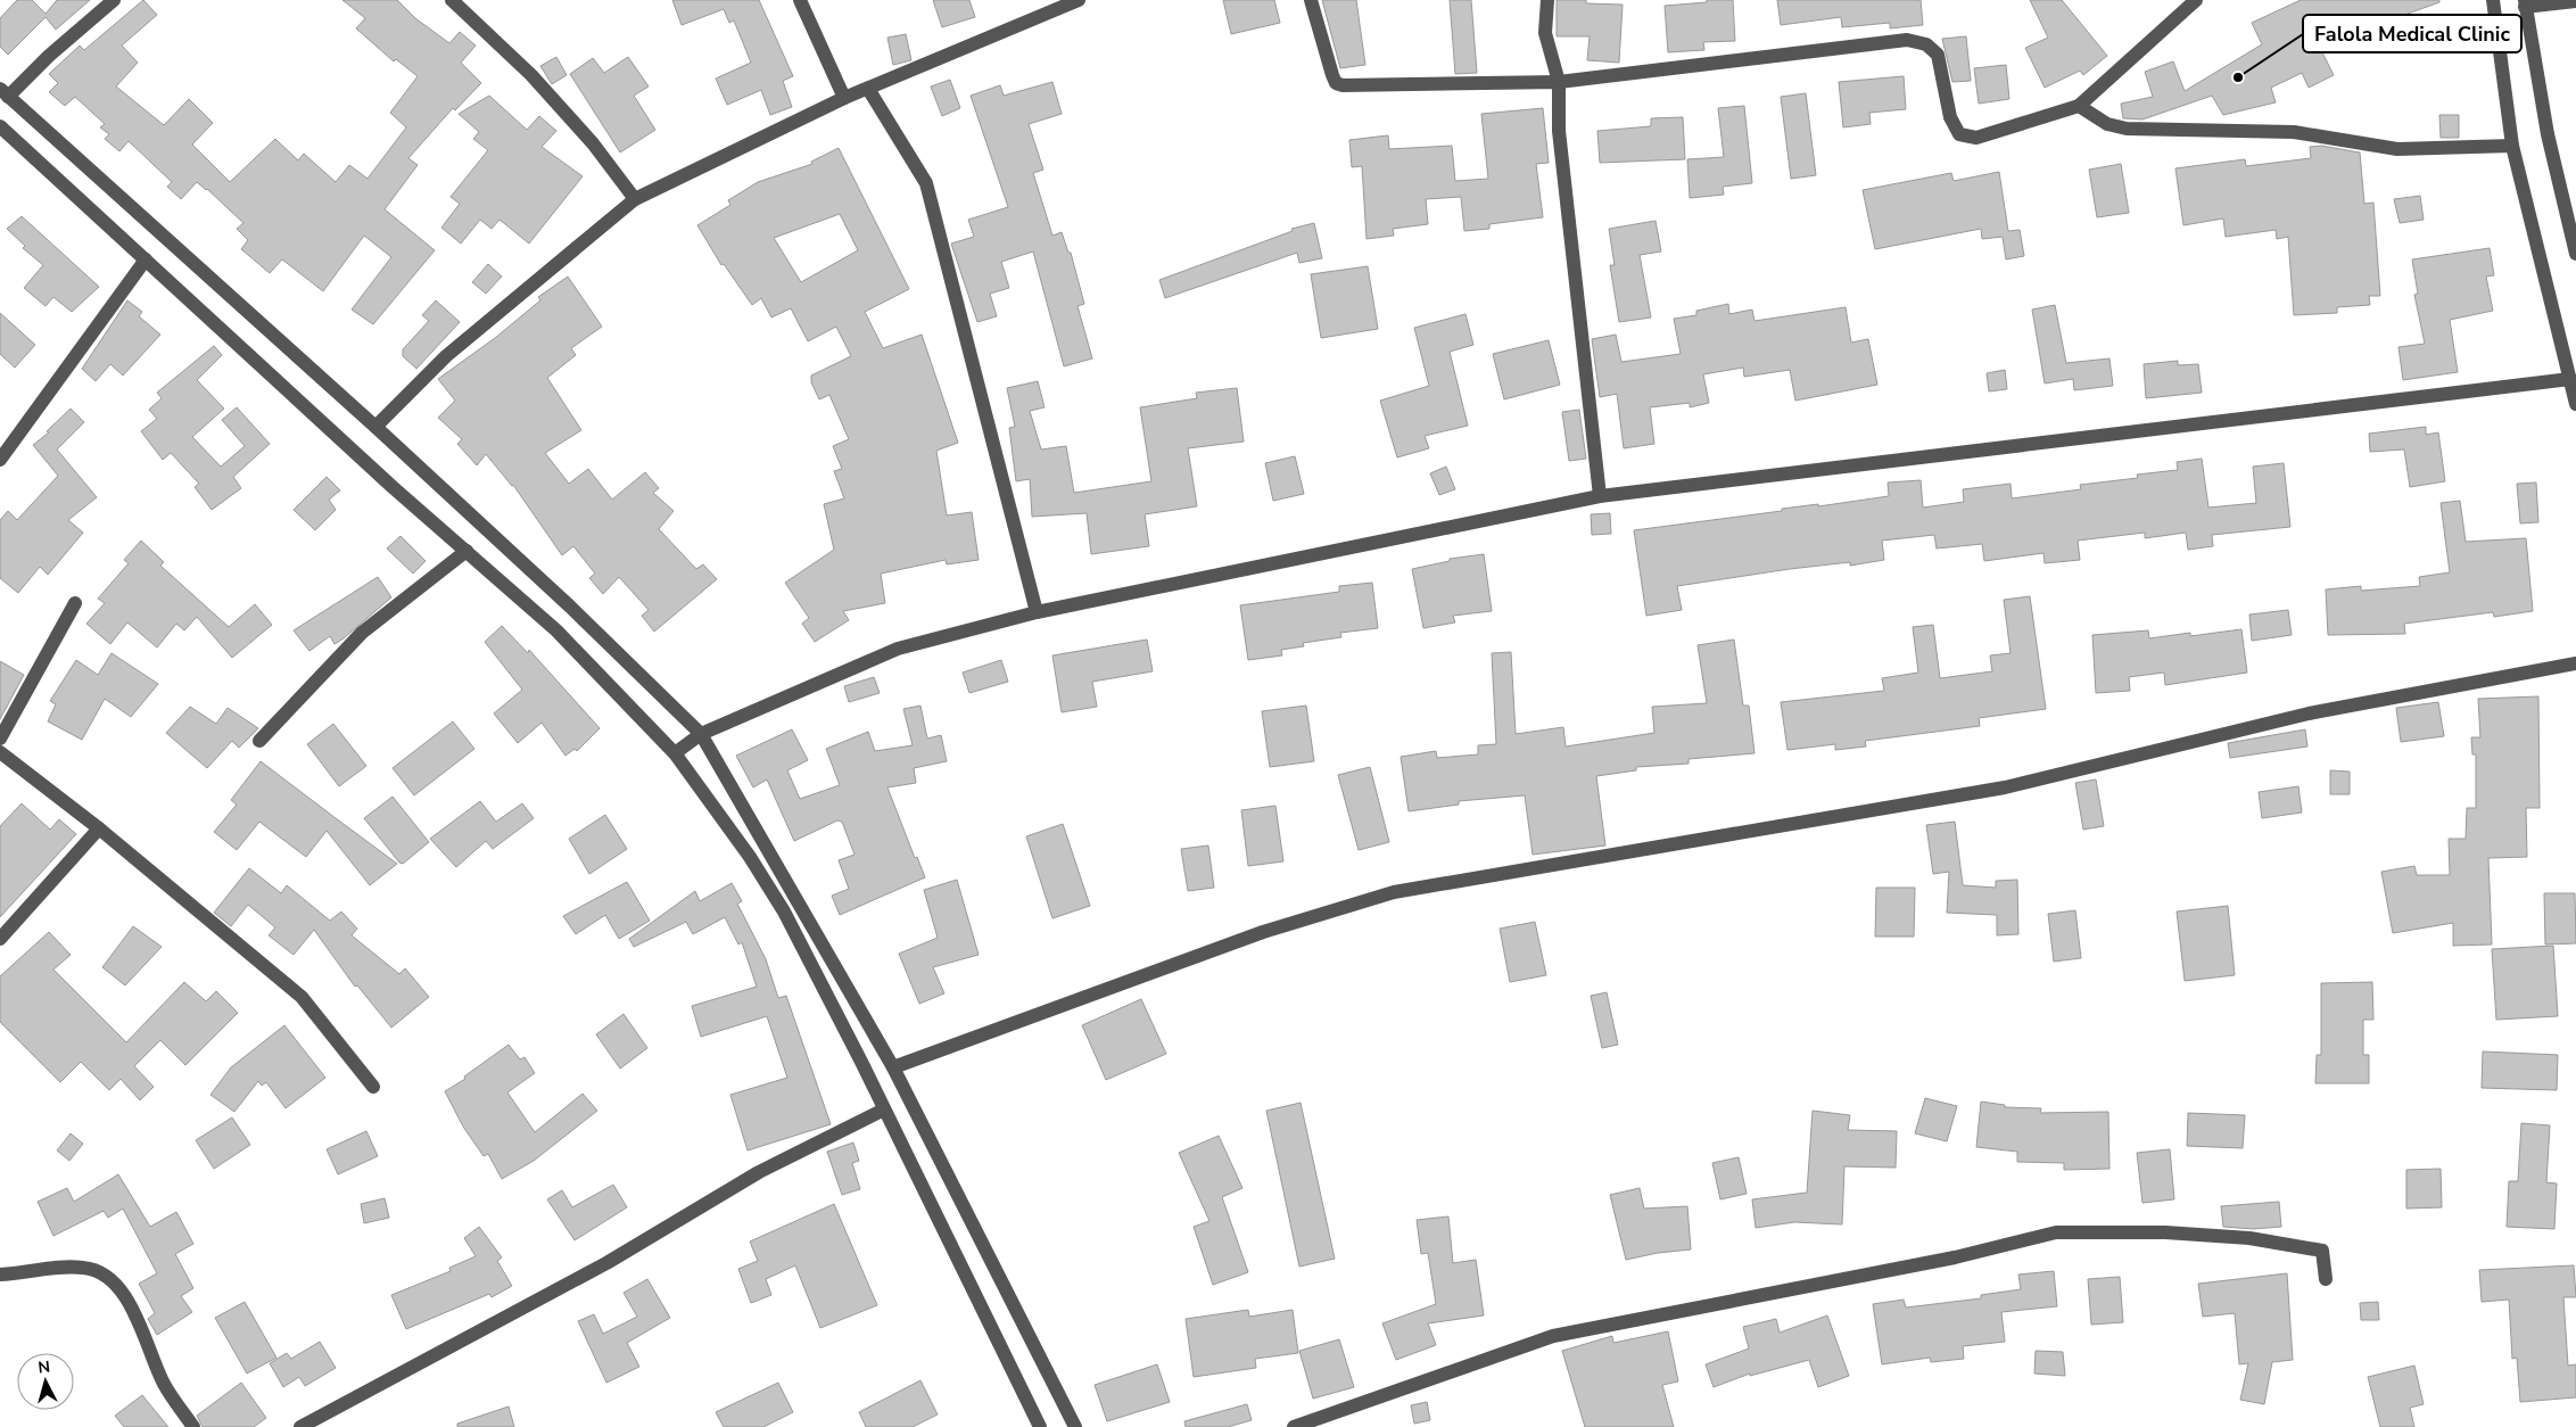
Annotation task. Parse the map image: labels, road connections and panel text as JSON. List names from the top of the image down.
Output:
{
  "places": ["Falola Medical Clinic"],
  "north": "top"
}
